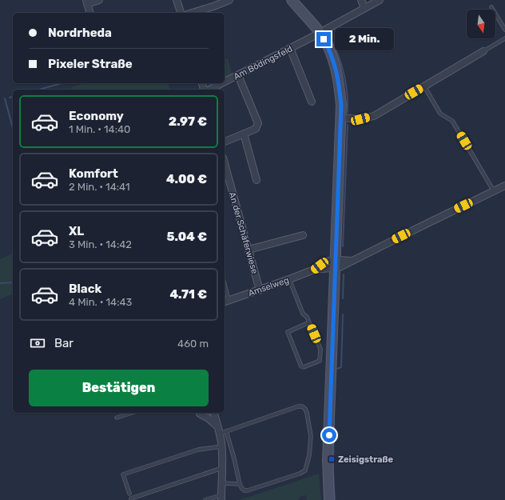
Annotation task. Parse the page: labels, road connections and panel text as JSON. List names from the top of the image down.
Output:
{
  "streets": {
    "street": ["Am Bödingsfeld", "An der Schäferwiese", "Amselweg"]
  },
  "crossings": [
    ["An der Schäferwiese", "Amselweg"]
  ],
  "places": {
    "transit": ["Zeisigstraße"]
  },
  "north": "bottom",
  "page": {
    "banner": ["Nordrheda", "Pixeler Straße"],
    "bubble": "2 Min.",
    "list": [
      {
        "name": "Economy",
        "note": "1 Min. · 14:40",
        "value": "2.97 €"
      },
      {
        "name": "Komfort",
        "note": "2 Min. · 14:41",
        "value": "4.00 €"
      },
      {
        "name": "XL",
        "note": "3 Min. · 14:42",
        "value": "5.04 €"
      },
      {
        "name": "Black",
        "note": "4 Min. · 14:43",
        "value": "4.71 €"
      }
    ],
    "pay": ["Bar", "460 m"],
    "buttons": "Bestätigen"
  }
}
